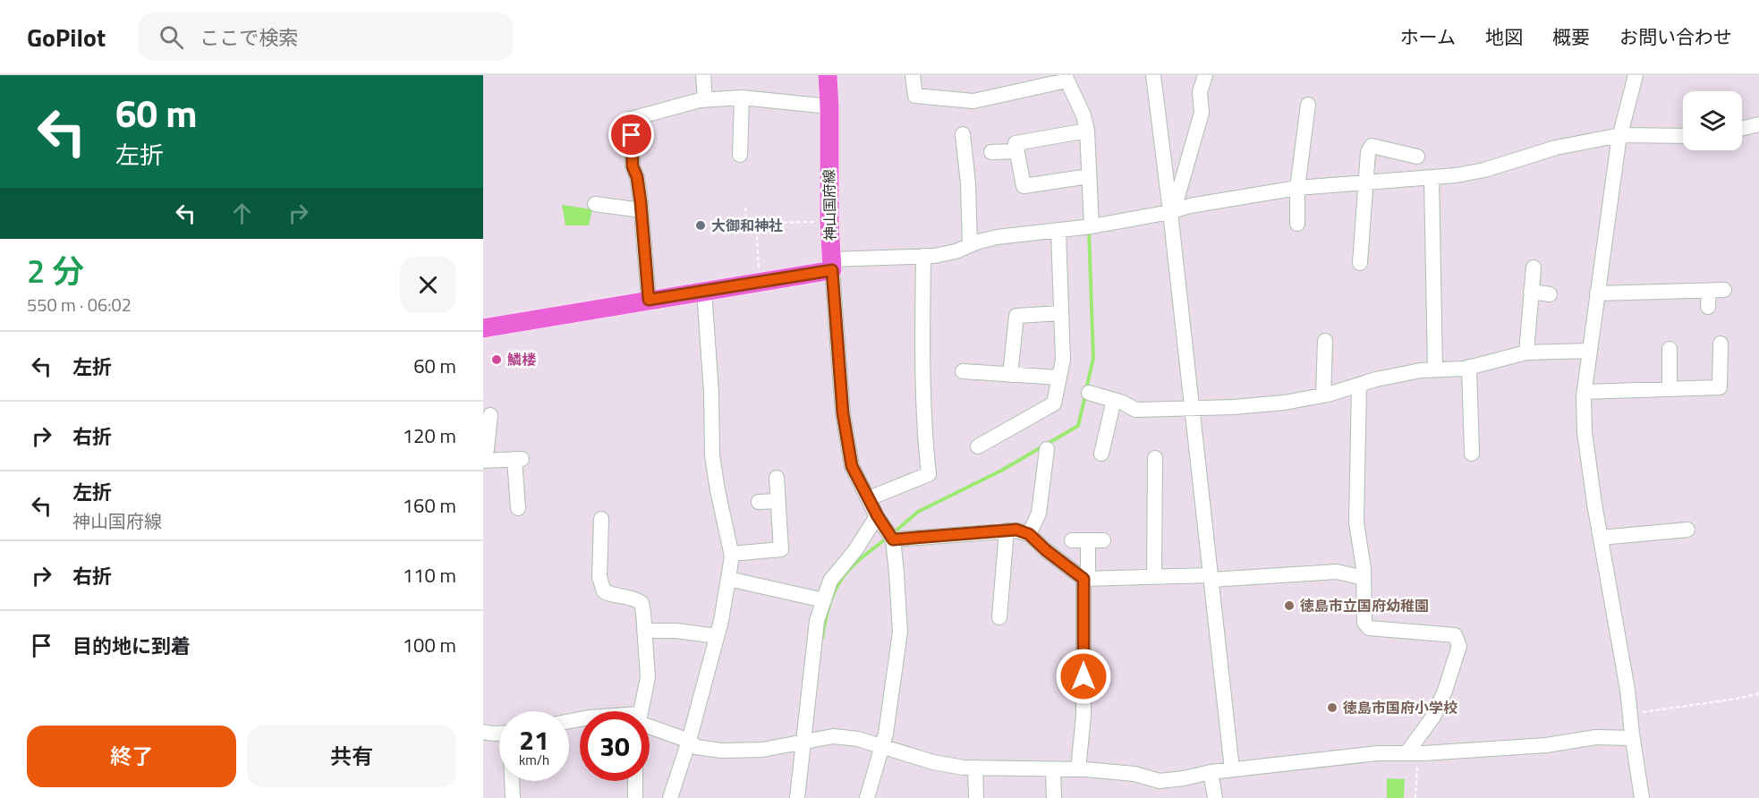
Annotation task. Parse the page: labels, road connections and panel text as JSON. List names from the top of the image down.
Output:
{
  "streets": {
    "main road": ["神山国府線"]
  },
  "places": [
    "大御和神社",
    "鱗楼",
    "徳島市立国府幼稚園",
    "徳島市国府小学校"
  ],
  "page": {
    "header": "GoPilot",
    "search": "ここで検索",
    "nav": [
      "ホーム",
      "地図",
      "概要",
      "お問い合わせ"
    ],
    "turn": ["60 m", "左折"],
    "heading": ["2 分", "550 m · 06:02"],
    "list": [
      {
        "name": "左折",
        "value": "60 m"
      },
      {
        "name": "右折",
        "value": "120 m"
      },
      {
        "name": "左折",
        "note": "神山国府線",
        "value": "160 m"
      },
      {
        "name": "右折",
        "value": "110 m"
      },
      {
        "name": "目的地に到着",
        "value": "100 m"
      }
    ],
    "speed": "21 km/h",
    "limit": "30",
    "buttons": ["終了", "共有"]
  }
}
